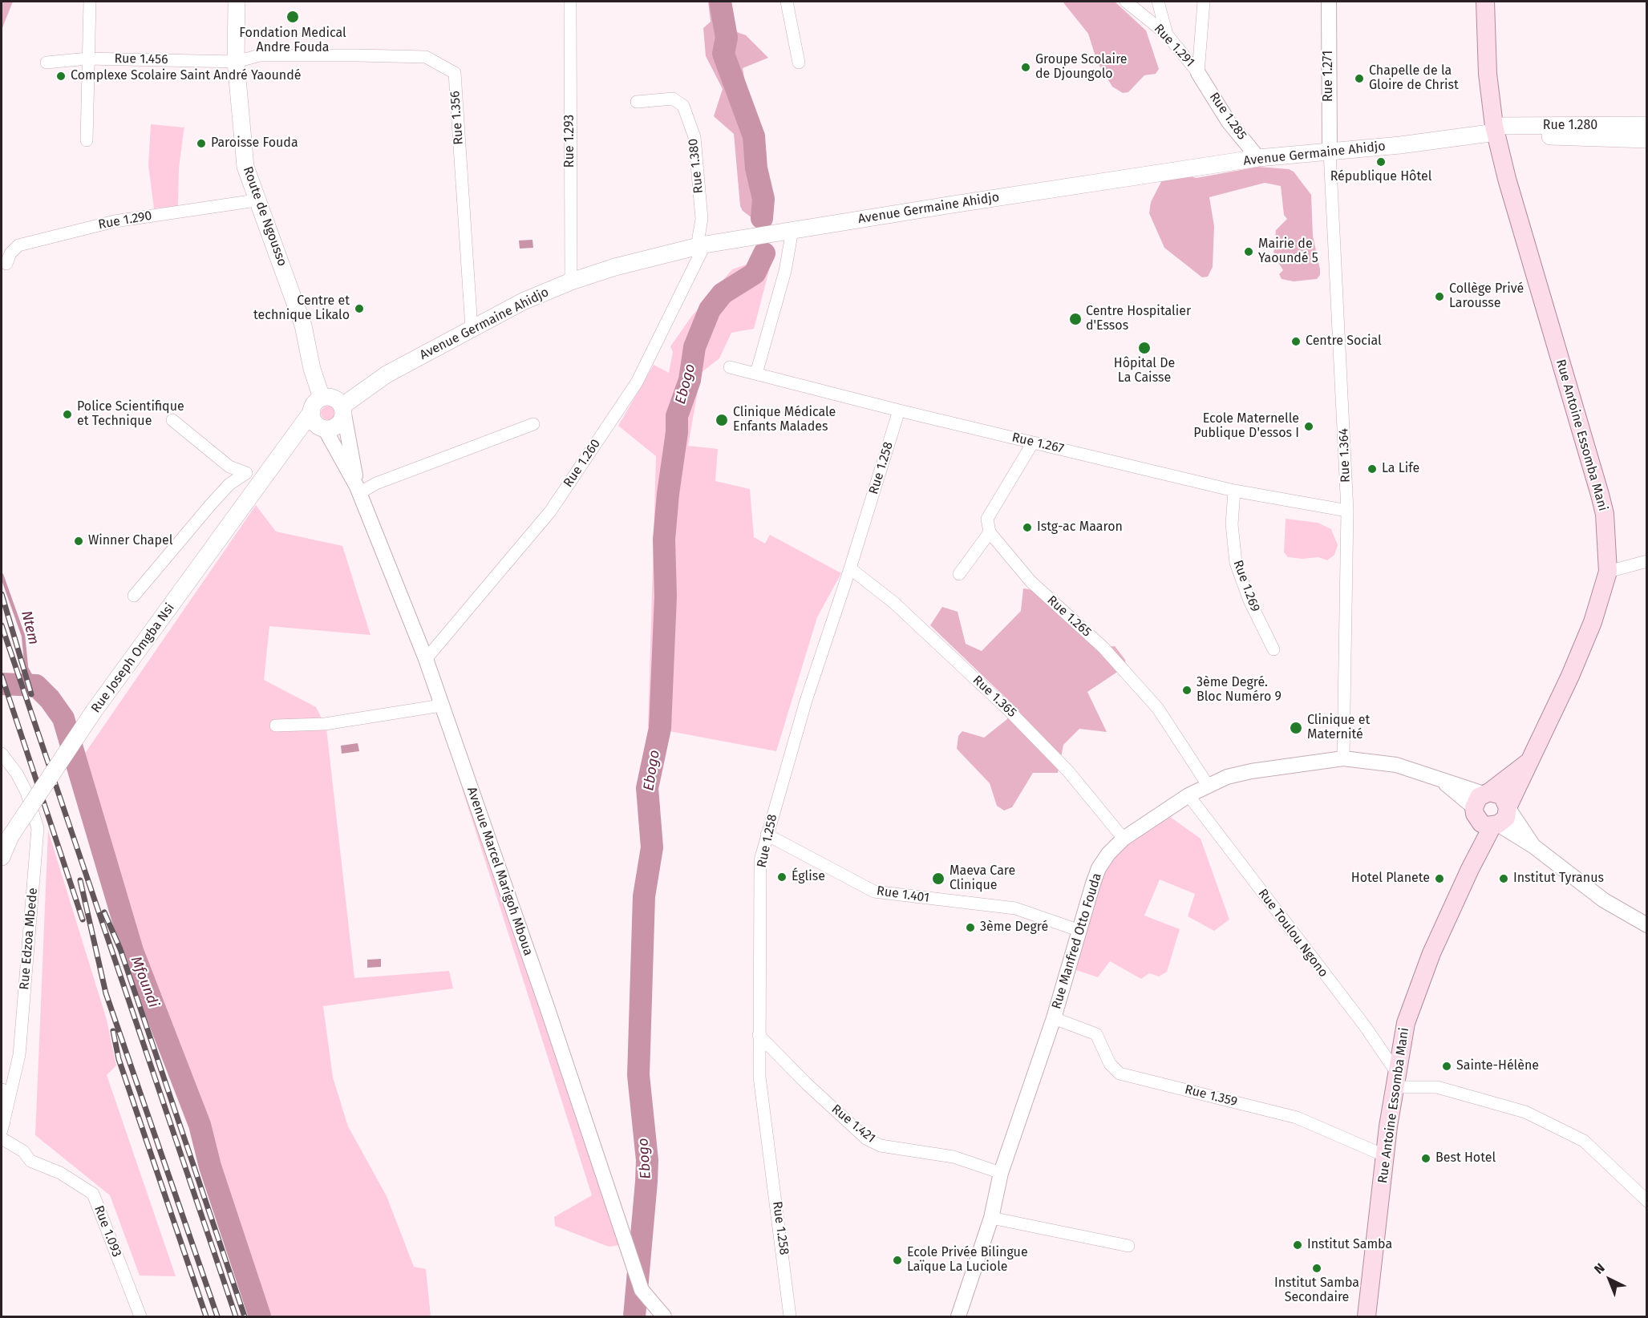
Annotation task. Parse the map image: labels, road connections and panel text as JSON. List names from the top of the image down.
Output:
{
  "streets": {
    "main road": [
      "Rue 1.280",
      "Avenue Germaine Ahidjo",
      "Route de Ngousso",
      "Rue Antoine Essomba Mani",
      "Rue Joseph Omgba Nsi"
    ],
    "street": [
      "Rue 1.291",
      "Rue 1.456",
      "Rue 1.271",
      "Rue 1.285",
      "Rue 1.356",
      "Rue 1.293",
      "Rue 1.380",
      "Rue 1.290",
      "Rue 1.267",
      "Rue 1.364",
      "Rue 1.260",
      "Rue 1.258",
      "Rue 1.269",
      "Rue 1.265",
      "Rue 1.365",
      "Avenue Marcel Marigoh Mboua",
      "Rue 1.401",
      "Rue Toulou Ngono",
      "Rue Edzoa Mbede",
      "Rue Manfred Otto Fouda",
      "Rue 1.359",
      "Rue 1.421",
      "Rue 1.093"
    ]
  },
  "crossings": [
    ["Rue 1.291", "Rue 1.285"],
    ["Rue 1.456", "Rue 1.356"],
    ["Rue 1.456", "Route de Ngousso"],
    ["Rue 1.271", "Avenue Germaine Ahidjo"],
    ["Rue 1.271", "Rue 1.364"],
    ["Rue 1.285", "Avenue Germaine Ahidjo"],
    ["Rue 1.356", "Avenue Germaine Ahidjo"],
    ["Rue 1.356", "Route de Ngousso"],
    ["Rue 1.280", "Avenue Germaine Ahidjo"],
    ["Rue 1.280", "Rue Antoine Essomba Mani"],
    ["Rue 1.293", "Avenue Germaine Ahidjo"],
    ["Avenue Germaine Ahidjo", "Rue 1.380"],
    ["Avenue Germaine Ahidjo", "Route de Ngousso"],
    ["Avenue Germaine Ahidjo", "Rue Antoine Essomba Mani"],
    ["Avenue Germaine Ahidjo", "Rue 1.364"],
    ["Avenue Germaine Ahidjo", "Rue 1.260"],
    ["Avenue Germaine Ahidjo", "Rue Joseph Omgba Nsi"],
    ["Avenue Germaine Ahidjo", "Avenue Marcel Marigoh Mboua"],
    ["Rue 1.380", "Rue 1.260"],
    ["Route de Ngousso", "Rue 1.290"],
    ["Route de Ngousso", "Avenue Marcel Marigoh Mboua"],
    ["Rue Antoine Essomba Mani", "Rue Toulou Ngono"],
    ["Rue Antoine Essomba Mani", "Rue Manfred Otto Fouda"],
    ["Rue Antoine Essomba Mani", "Rue 1.359"],
    ["Rue 1.267", "Rue 1.364"],
    ["Rue 1.267", "Rue 1.258"],
    ["Rue 1.267", "Rue 1.269"],
    ["Rue 1.364", "Rue Manfred Otto Fouda"],
    ["Rue 1.260", "Avenue Marcel Marigoh Mboua"],
    ["Rue 1.258", "Rue 1.365"],
    ["Rue 1.258", "Rue 1.401"],
    ["Rue 1.258", "Rue 1.421"],
    ["Rue 1.265", "Rue Manfred Otto Fouda"],
    ["Rue 1.365", "Rue Manfred Otto Fouda"],
    ["Rue 1.401", "Rue Manfred Otto Fouda"],
    ["Rue Toulou Ngono", "Rue Manfred Otto Fouda"],
    ["Rue Manfred Otto Fouda", "Rue 1.359"],
    ["Rue Manfred Otto Fouda", "Rue 1.421"]
  ],
  "water": ["Ebogo", "Ntem", "Mfoundi"],
  "places": [
    "Fondation Medical Andre Fouda",
    "Groupe Scolaire de Djoungolo",
    "Complexe Scolaire Saint André Yaoundé",
    "Chapelle de la Gloire de Christ",
    "Paroisse Fouda",
    "République Hôtel",
    "Mairie de Yaoundé 5",
    "Collège Privé Larousse",
    "Centre et technique Likalo",
    "Centre Hospitalier d'Essos",
    "Centre Social",
    "Hôpital De La Caisse",
    "Police Scientifique et Technique",
    "Clinique Médicale Enfants Malades",
    "Ecole Maternelle Publique D'essos I",
    "La Life",
    "Istg-ac Maaron",
    "Winner Chapel",
    "3ème Degré. Bloc Numéro 9",
    "Clinique et Maternité",
    "Église",
    "Maeva Care Clinique",
    "Hotel Planete",
    "Institut Tyranus",
    "3ème Degré",
    "Sainte-Hélène",
    "Best Hotel",
    "Institut Samba",
    "Ecole Privée Bilingue Laïque La Luciole",
    "Institut Samba Secondaire"
  ],
  "north": "top left"
}
